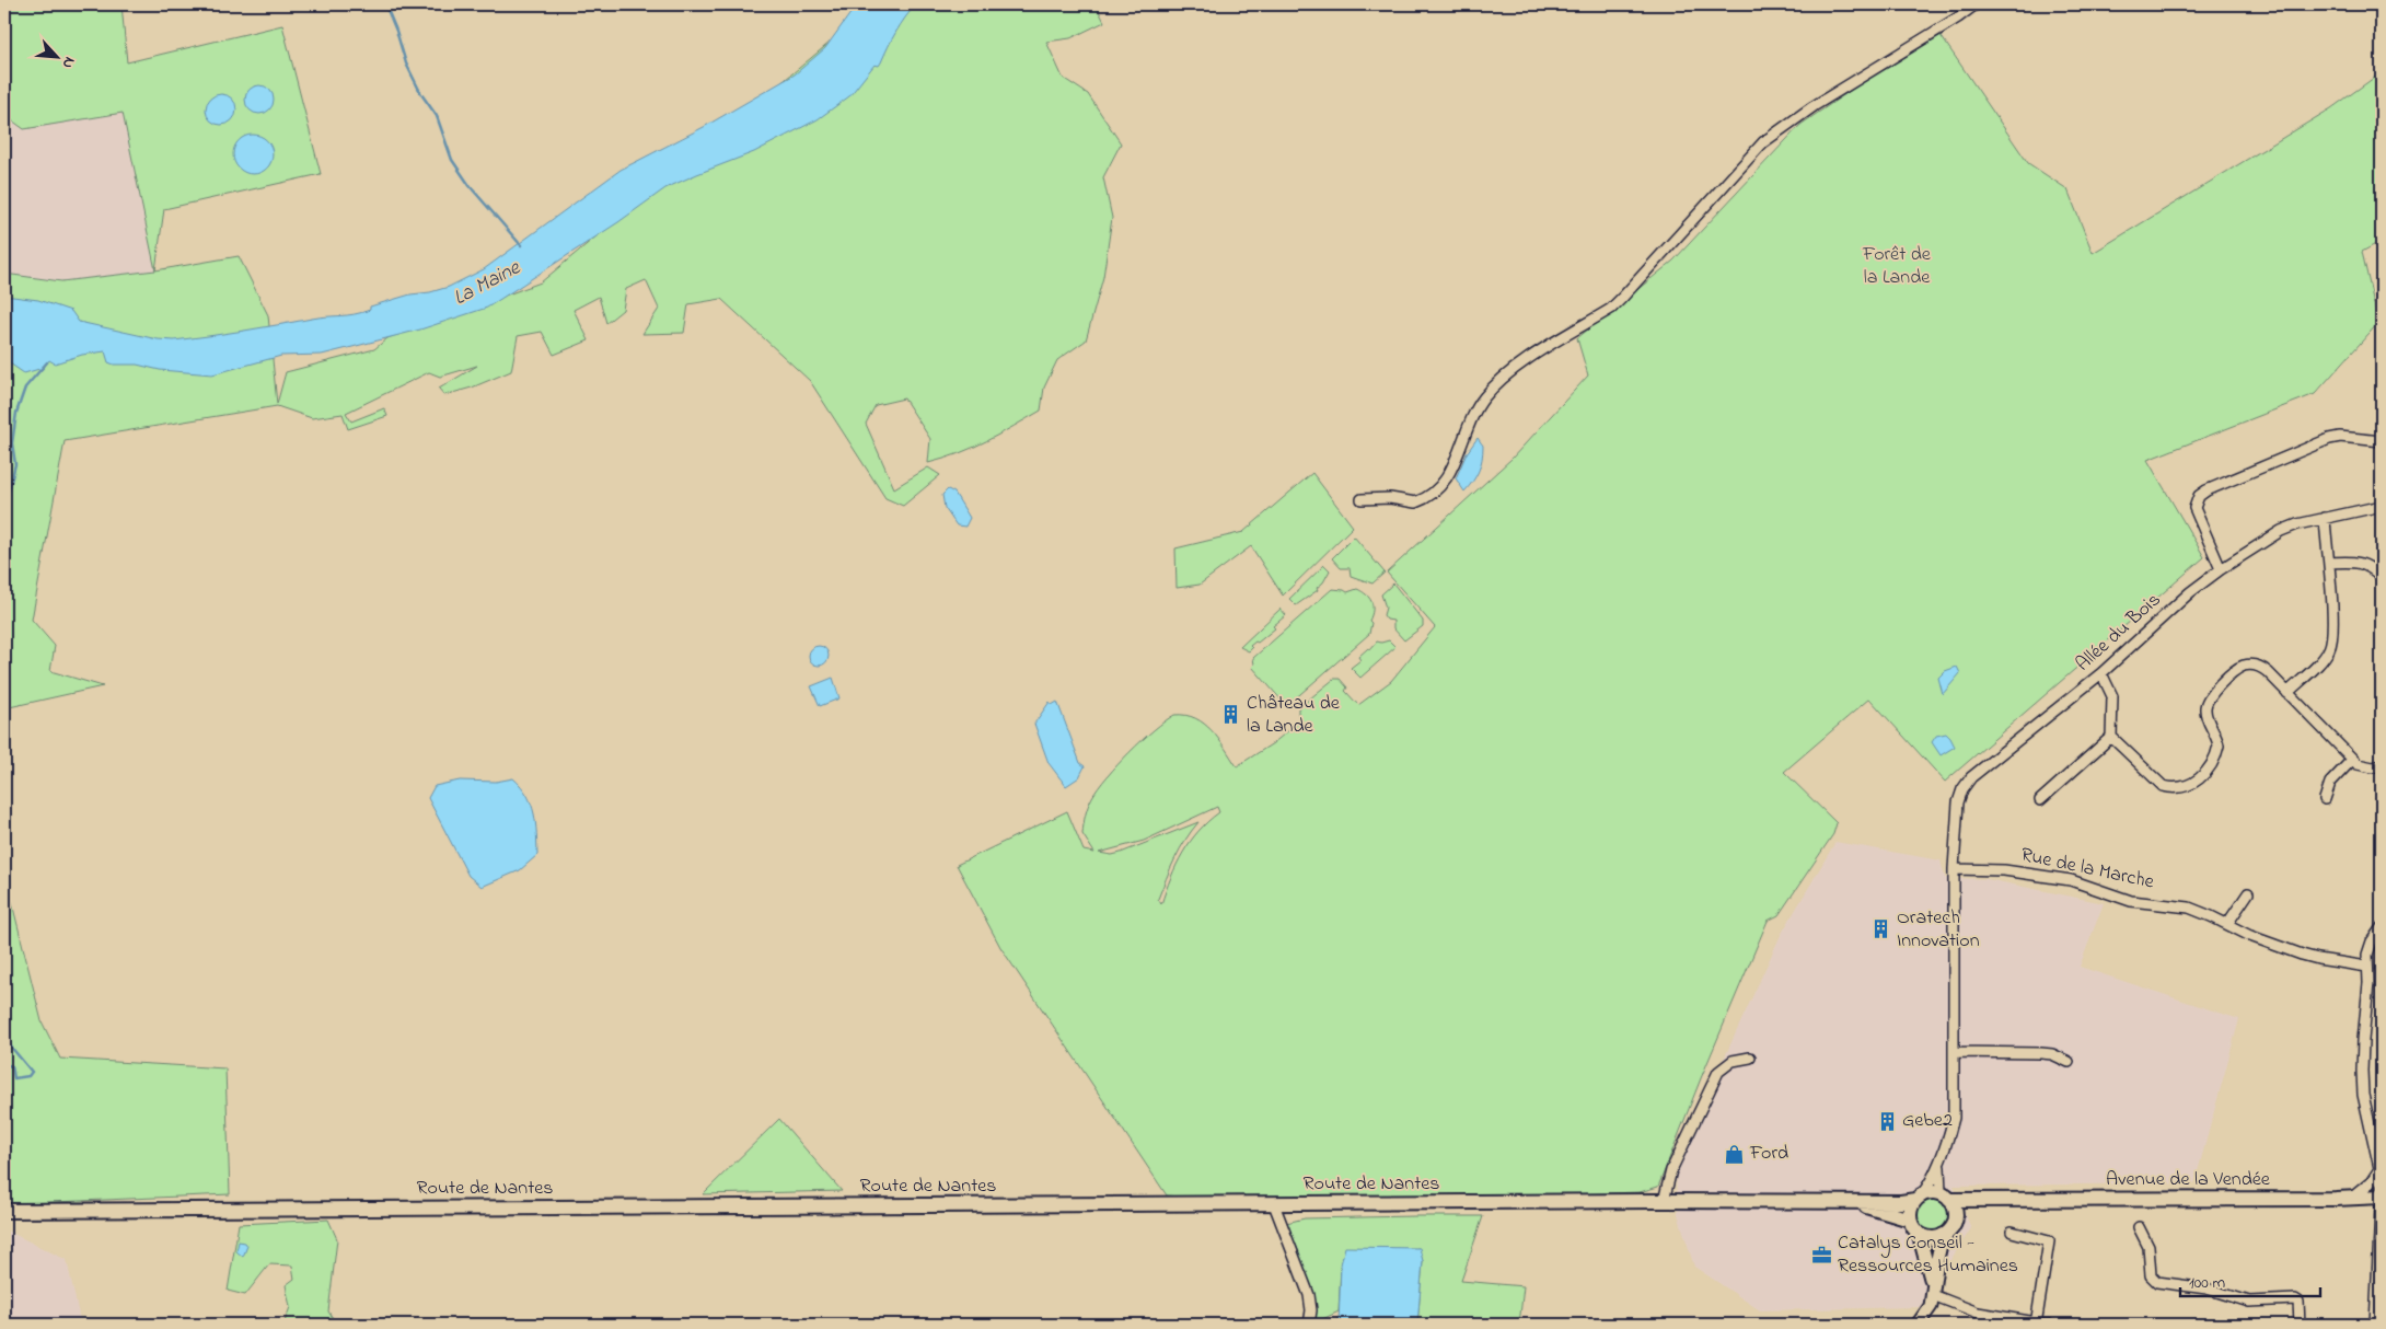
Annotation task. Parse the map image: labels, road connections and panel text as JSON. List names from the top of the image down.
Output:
{
  "streets": {
    "main road": ["Avenue de la Vendée", "Route de Nantes"],
    "street": ["Allée du Bois", "Rue de la Marche"]
  },
  "crossings": [
    ["Allée du Bois", "Rue de la Marche"],
    ["Avenue de la Vendée", "Route de Nantes"]
  ],
  "water": ["La Maine"],
  "parks": ["Forêt de la Lande"],
  "places": {
    "building": ["Château de la Lande", "Oratech Innovation", "Gebe2"],
    "shop": ["Ford"],
    "office": ["Catalys Conseil - Ressources Humaines"]
  },
  "scale_bar": "100 m",
  "north": "bottom right"
}
